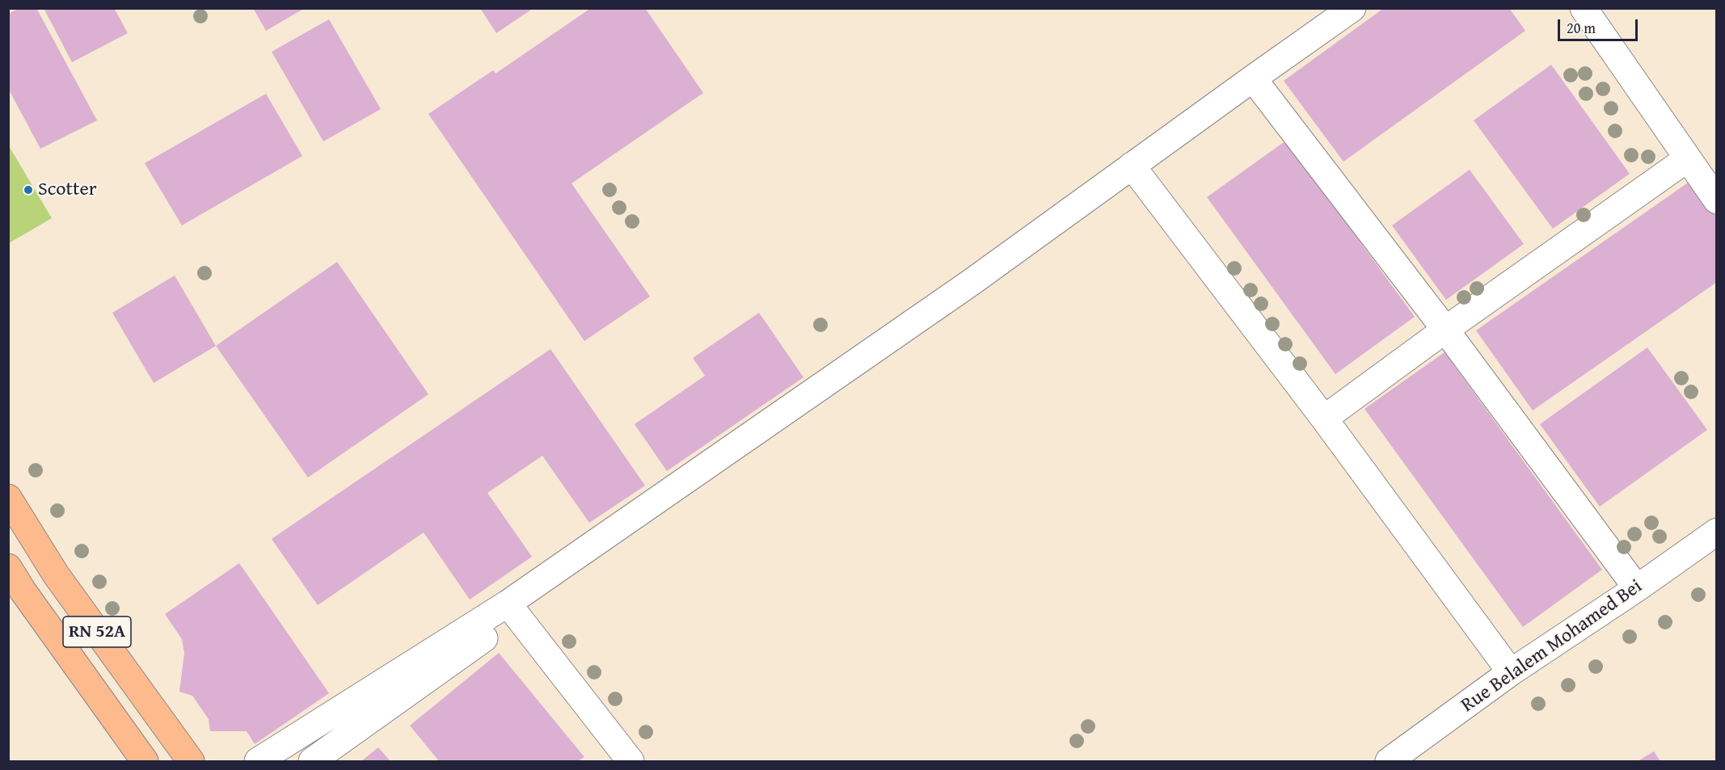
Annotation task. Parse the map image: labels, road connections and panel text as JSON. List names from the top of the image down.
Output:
{
  "streets": {
    "main road": ["RN 52A"],
    "street": ["Rue Belalem Mohamed Bei"]
  },
  "places": ["Scotter"],
  "scale_bar": "20 m"
}
